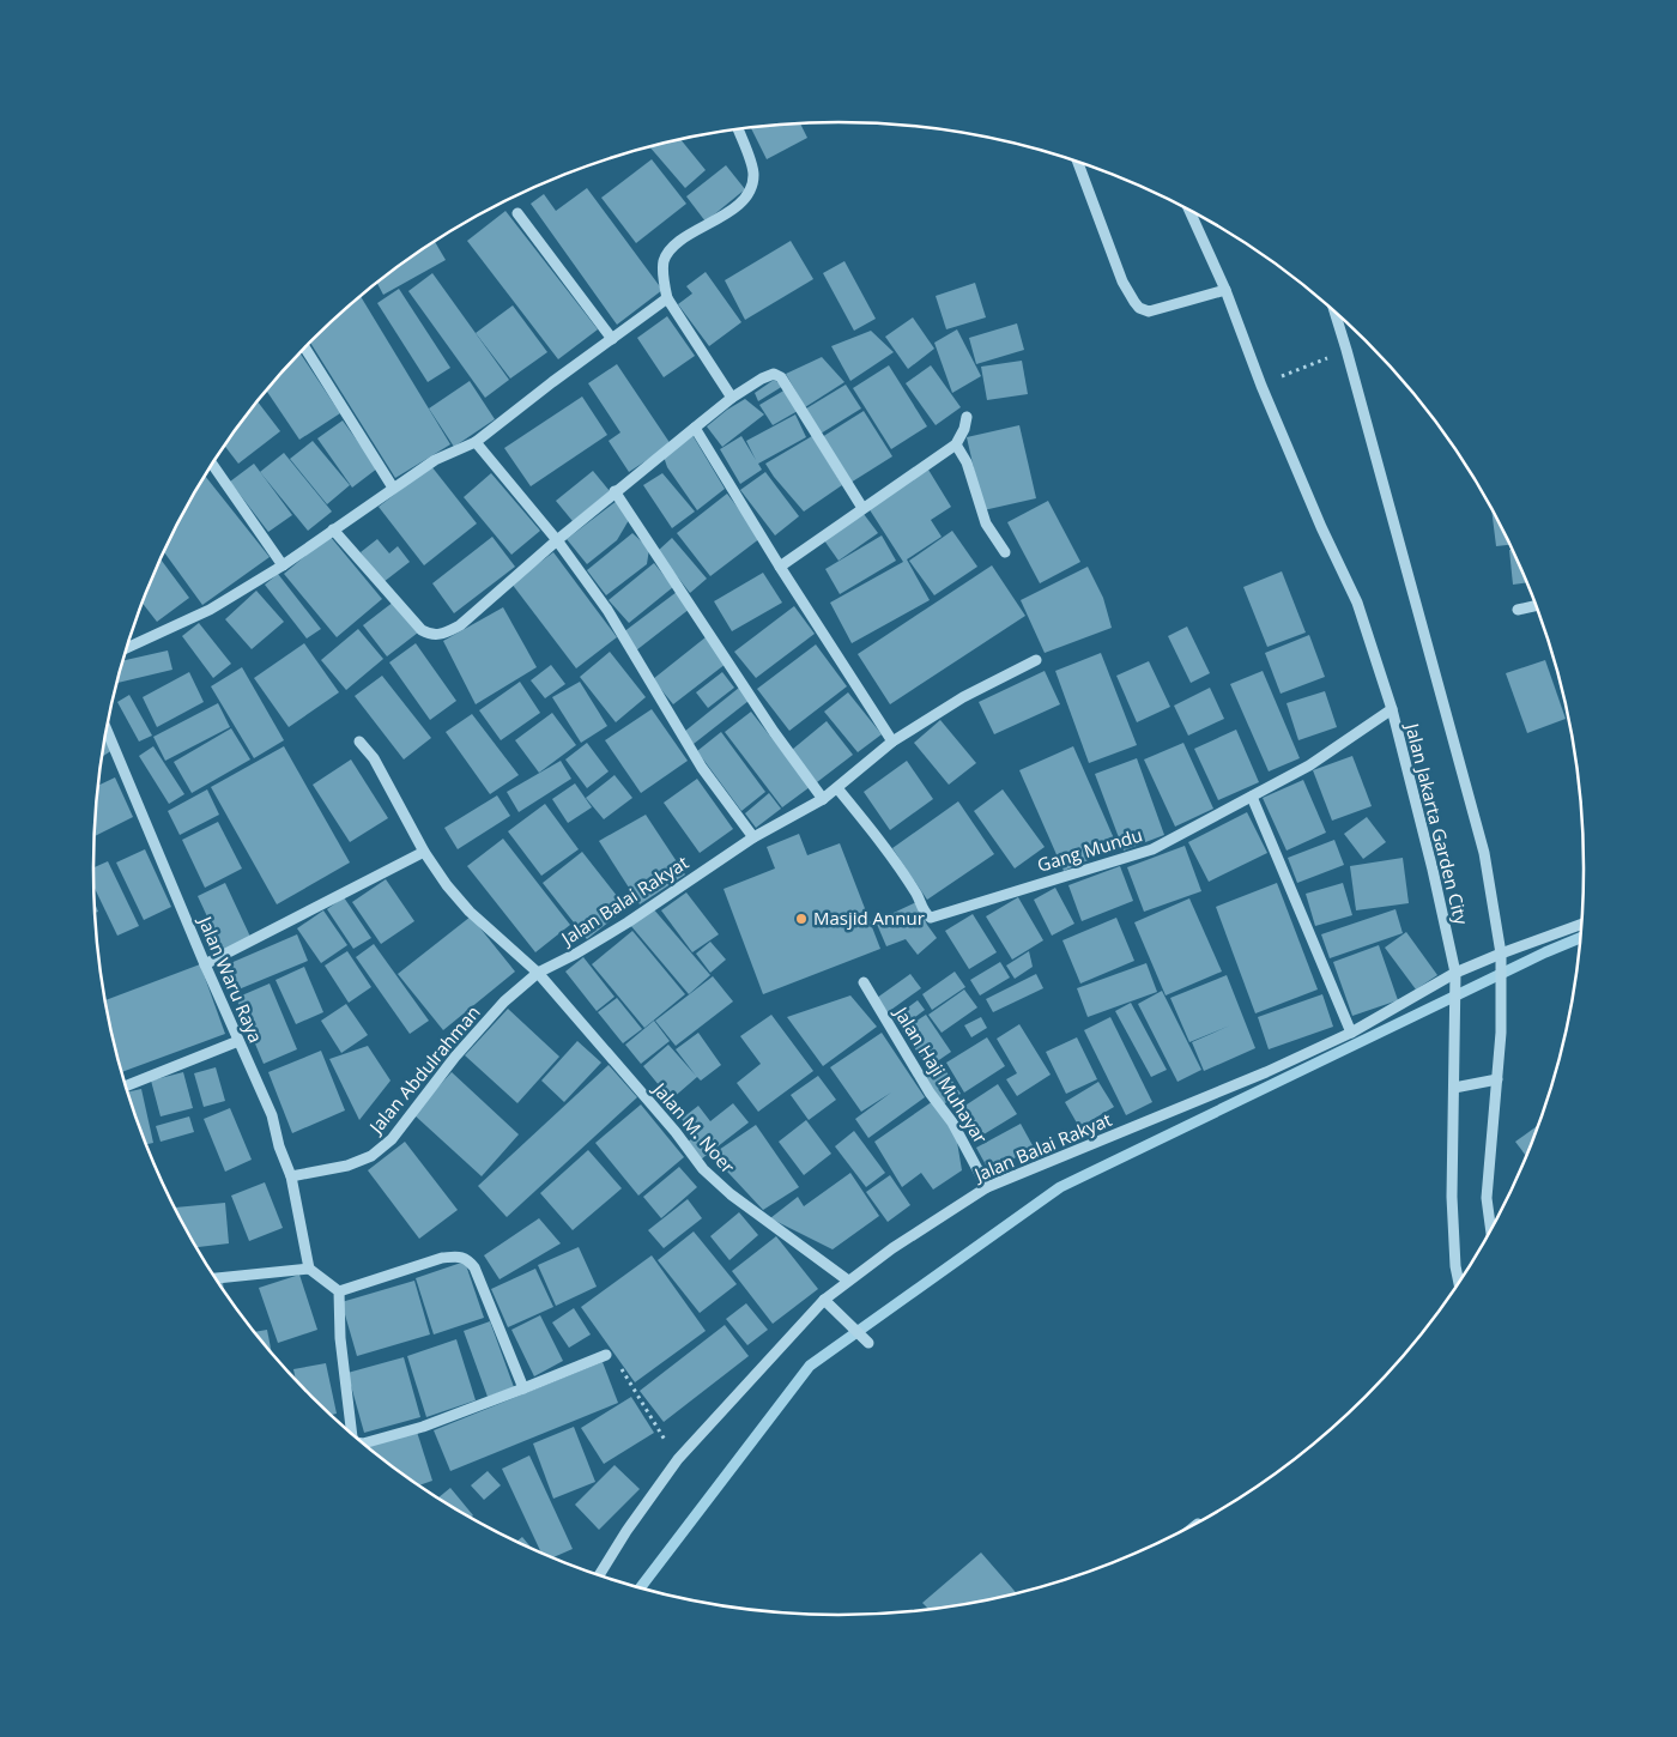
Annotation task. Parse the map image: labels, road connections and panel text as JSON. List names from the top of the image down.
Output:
{
  "streets": {
    "street": [
      "Jalan Jakarta Garden City",
      "Gang Mundu",
      "Jalan Balai Rakyat",
      "Jalan Waru Raya",
      "Jalan Abdulrahman",
      "Jalan Haji Muhayar",
      "Jalan M. Noer"
    ]
  },
  "crossings": [
    ["Jalan Jakarta Garden City", "Gang Mundu"],
    ["Jalan Jakarta Garden City", "Jalan Balai Rakyat"],
    ["Gang Mundu", "Jalan Balai Rakyat"],
    ["Jalan Balai Rakyat", "Jalan Abdulrahman"],
    ["Jalan Balai Rakyat", "Jalan Haji Muhayar"],
    ["Jalan Balai Rakyat", "Jalan M. Noer"],
    ["Jalan Waru Raya", "Jalan Abdulrahman"],
    ["Jalan Abdulrahman", "Jalan M. Noer"]
  ],
  "places": ["Masjid Annur"]
}
